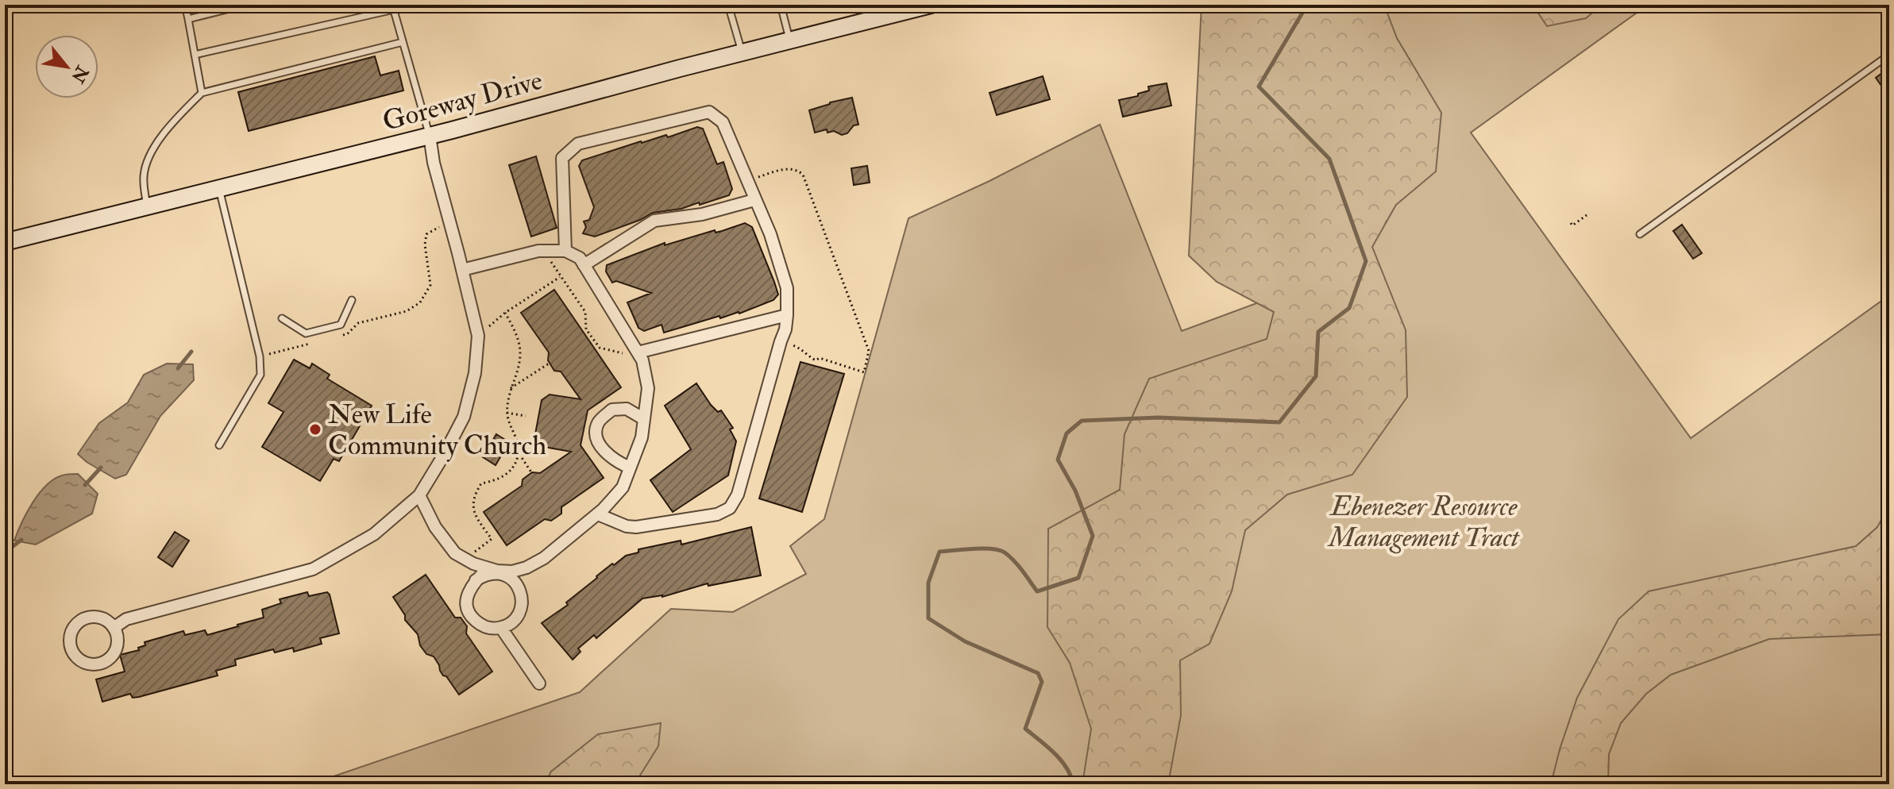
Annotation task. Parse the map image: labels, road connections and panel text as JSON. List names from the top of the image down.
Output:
{
  "streets": {
    "street": ["Goreway Drive"]
  },
  "parks": ["Ebenezer Resource Management Tract"],
  "places": ["New Life Community Church"],
  "north": "bottom right"
}
